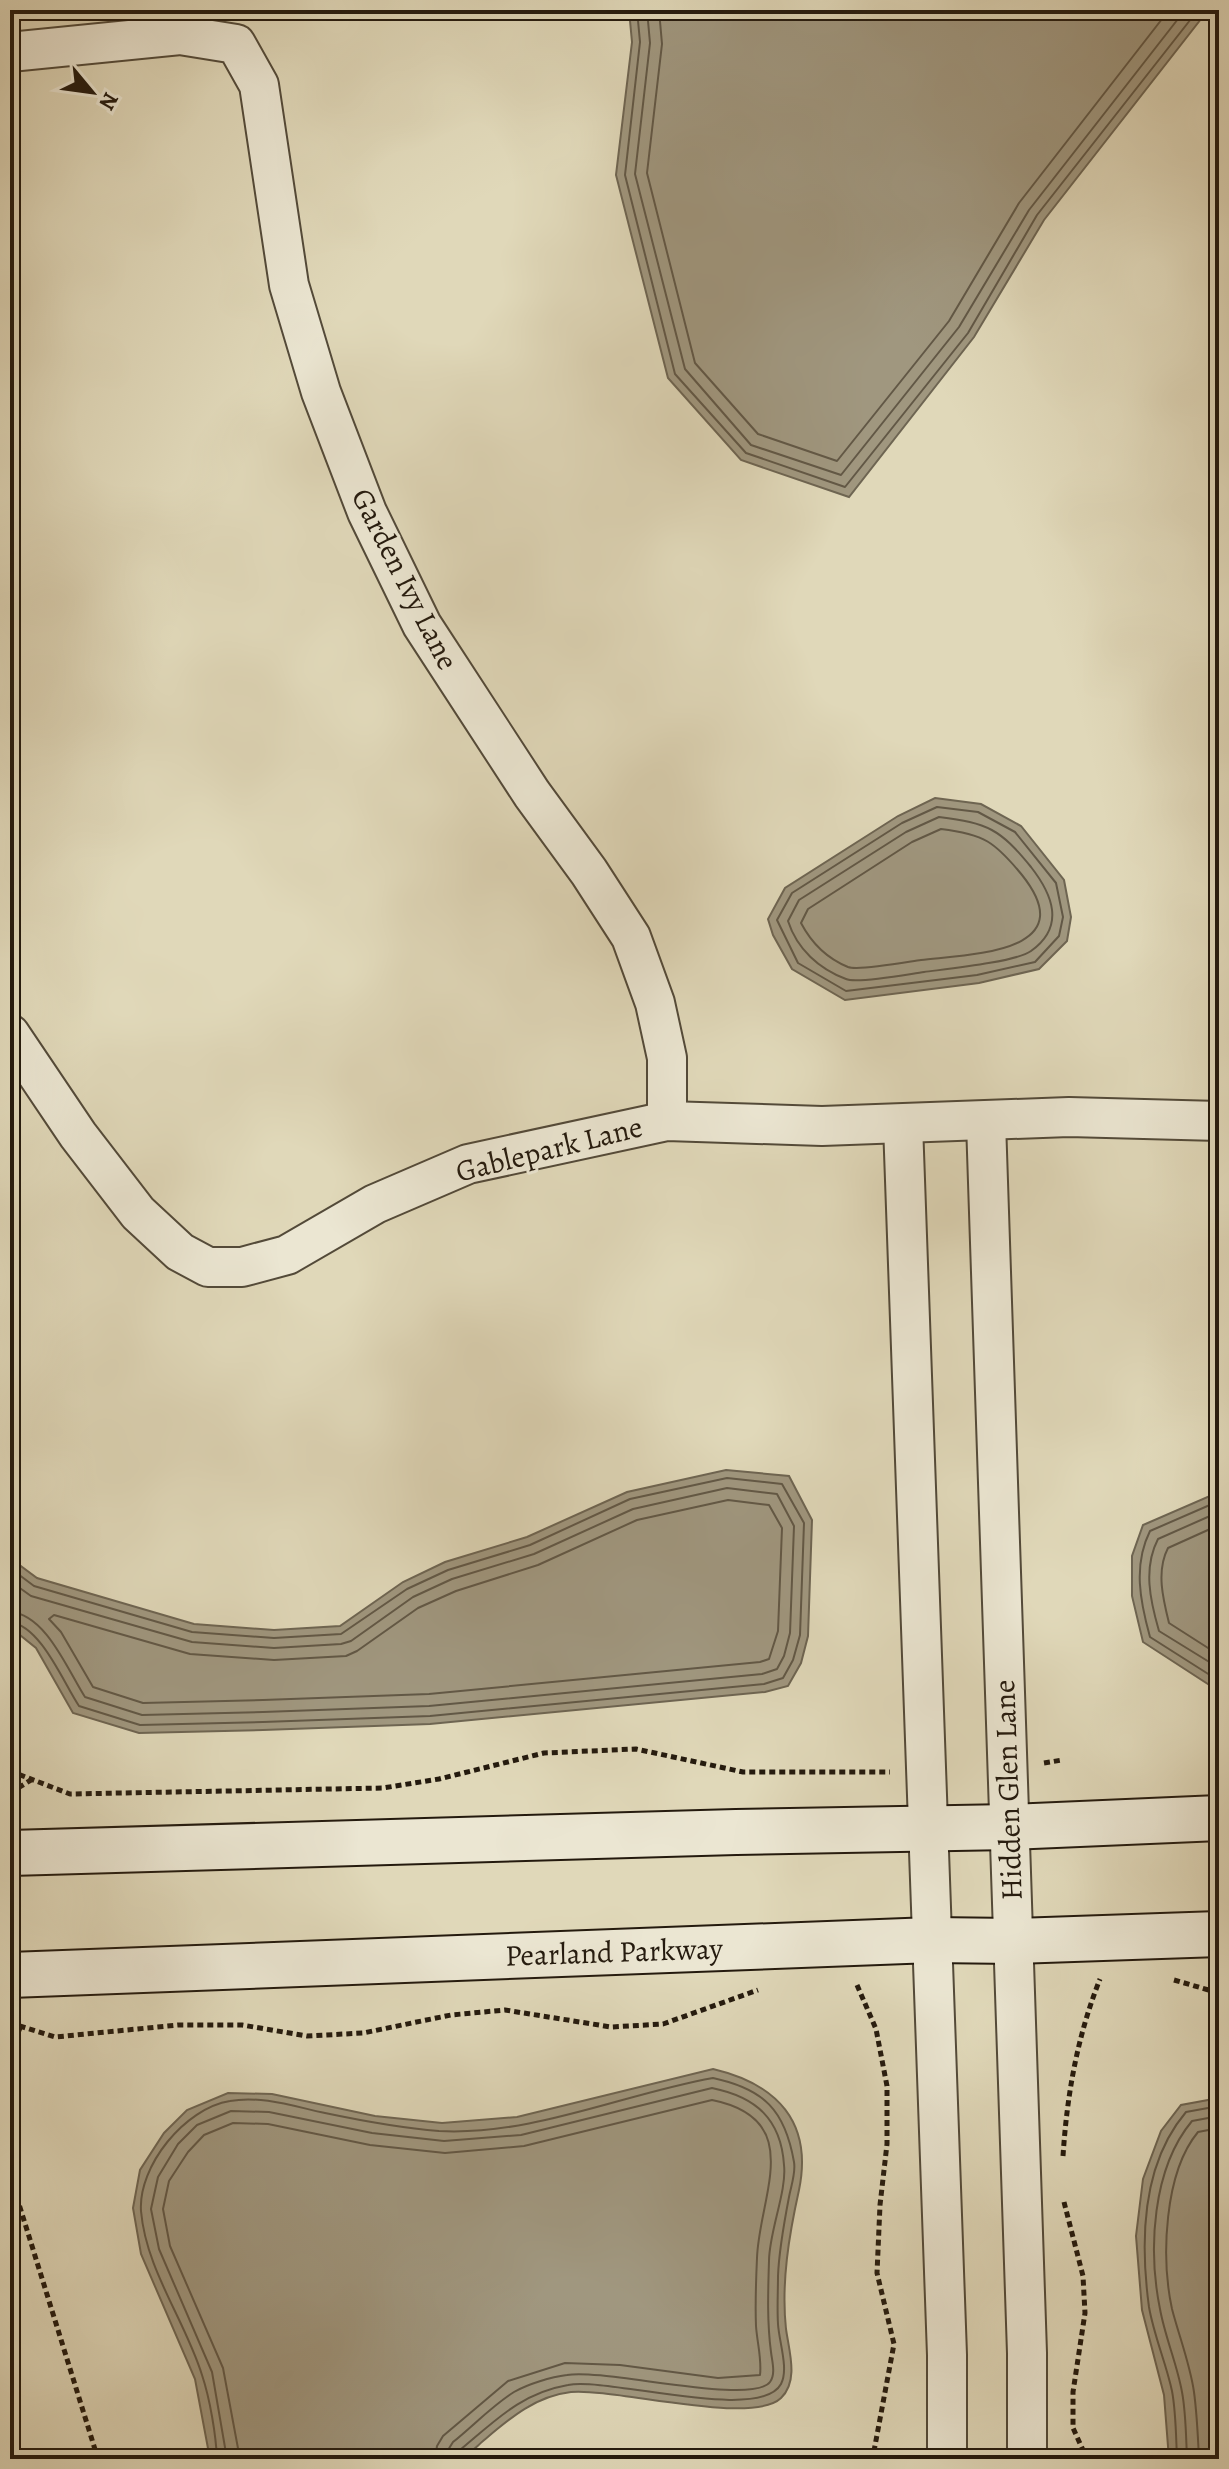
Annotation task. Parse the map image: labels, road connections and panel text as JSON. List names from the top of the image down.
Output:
{
  "streets": {
    "main road": ["Pearland Parkway"],
    "street": ["Garden Ivy Lane", "Gablepark Lane", "Hidden Glen Lane"]
  },
  "crossings": [
    ["Garden Ivy Lane", "Gablepark Lane"],
    ["Gablepark Lane", "Hidden Glen Lane"],
    ["Hidden Glen Lane", "Pearland Parkway"]
  ],
  "north": "bottom right"
}
